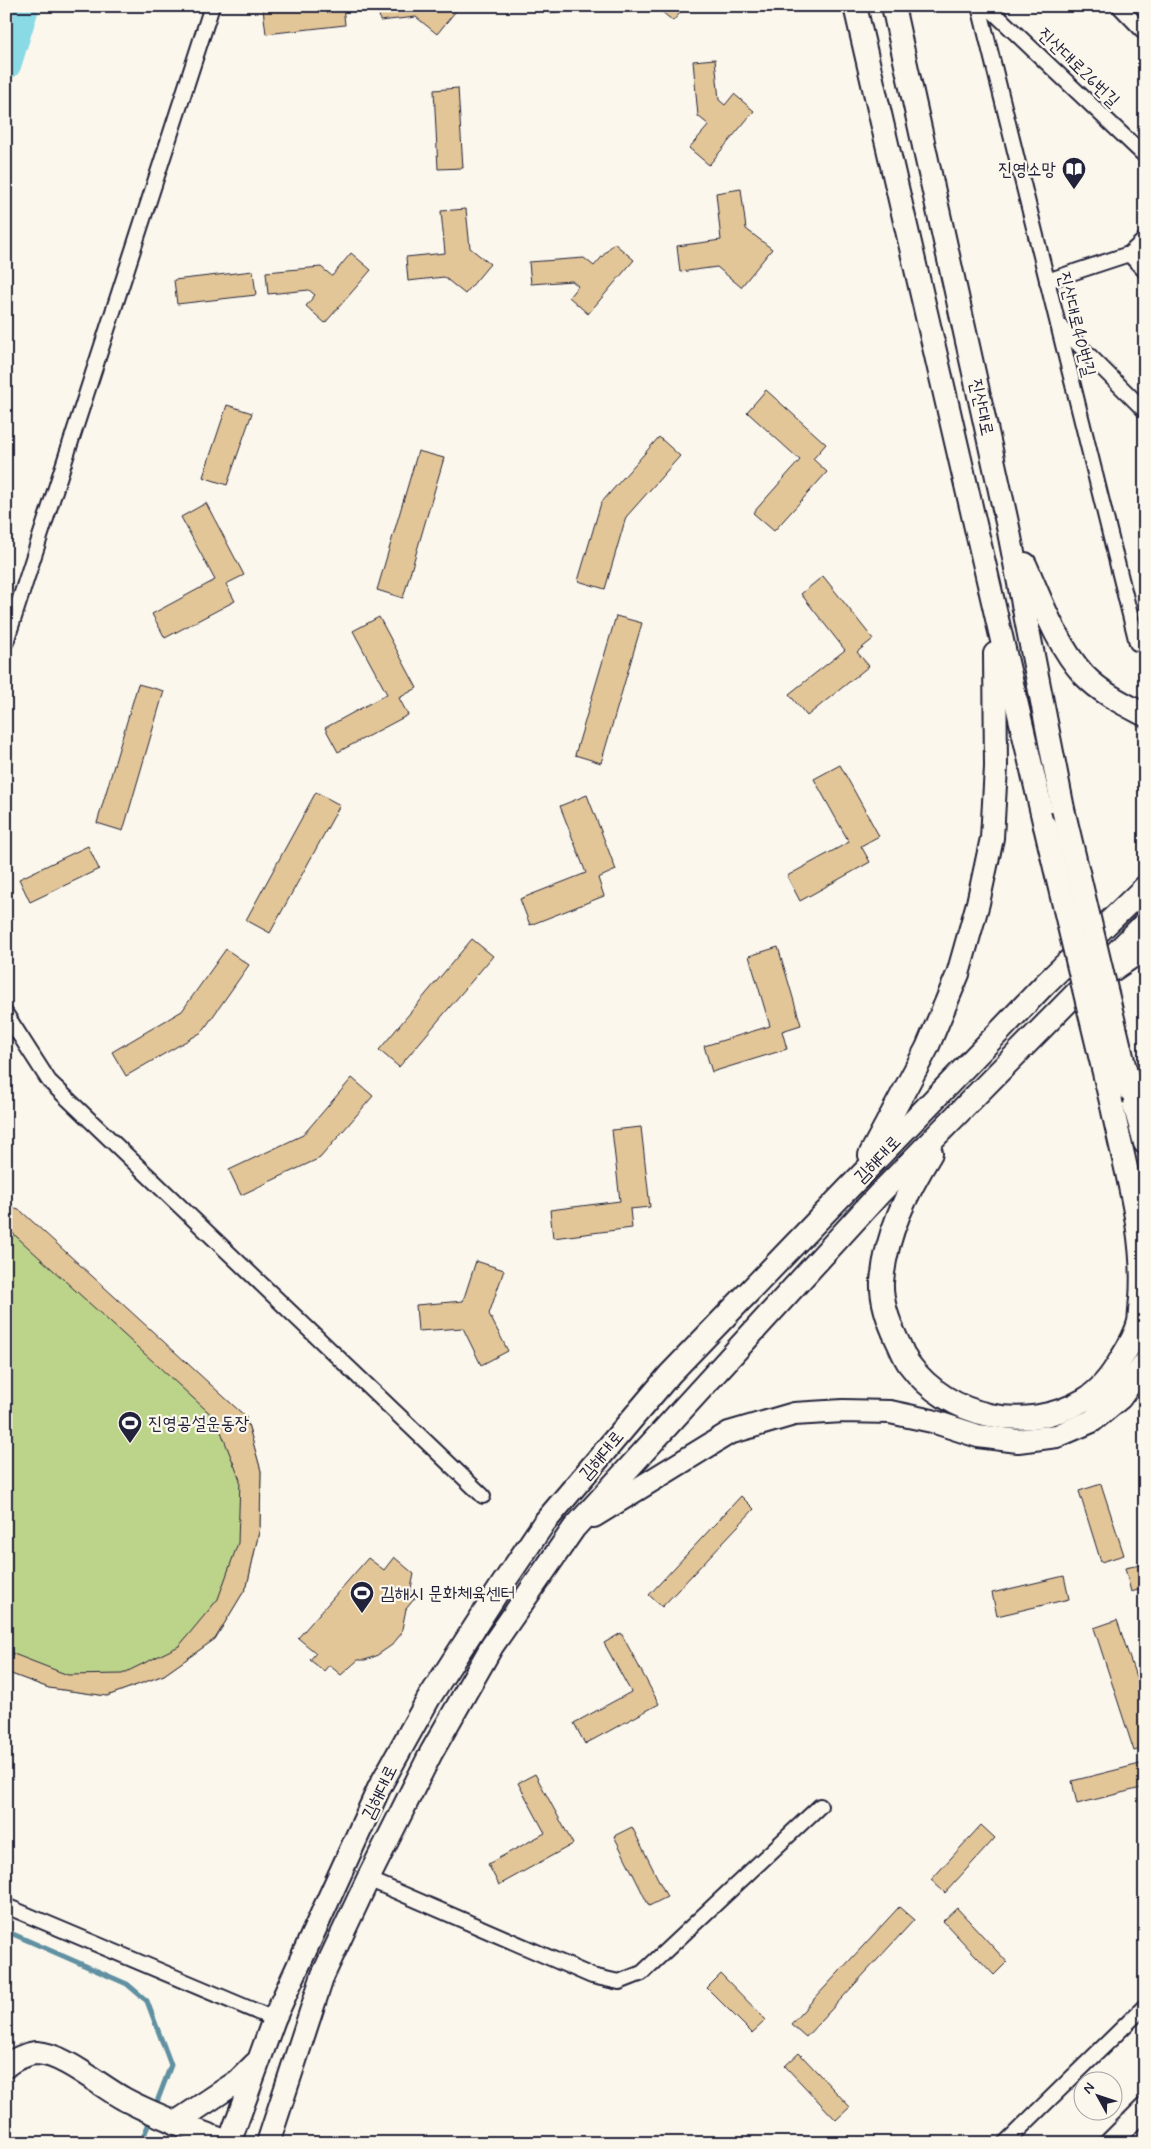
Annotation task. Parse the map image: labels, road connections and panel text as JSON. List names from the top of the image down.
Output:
{
  "streets": {
    "main road": ["진산대로", "김해대로"],
    "street": ["진산대로26번길", "진산대로40번길"]
  },
  "places": {
    "library": ["진영소망"],
    "sports": ["진영공설운동장", "김해시 문화체육센터"]
  },
  "north": "top left"
}
